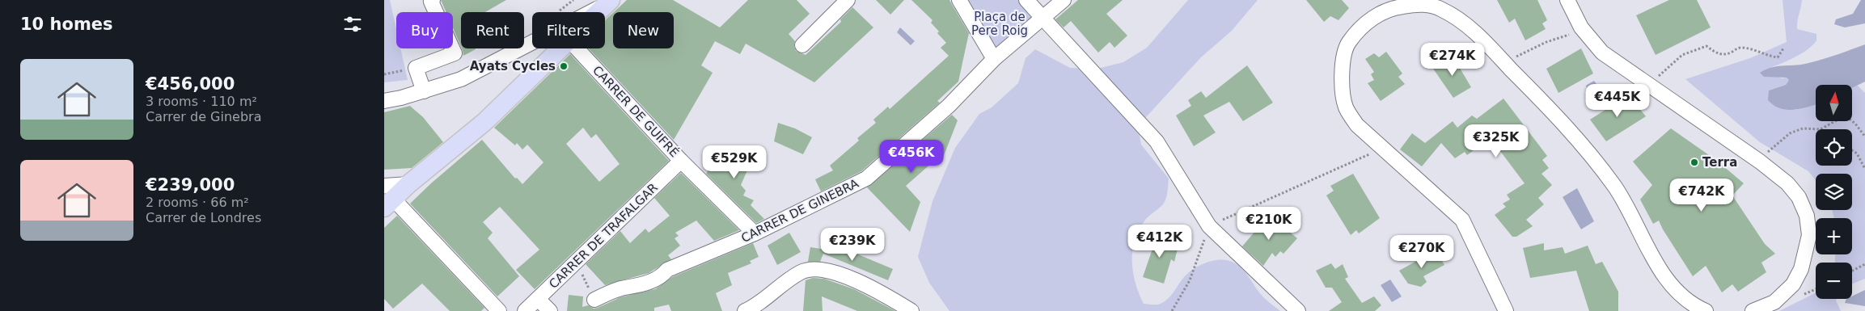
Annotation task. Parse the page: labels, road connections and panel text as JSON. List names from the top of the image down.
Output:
{
  "streets": {
    "street": ["CARRER DE GUIFRÉ", "CARRER DE GINEBRA", "CARRER DE TRAFALGAR"]
  },
  "crossings": [
    ["CARRER DE GUIFRÉ", "CARRER DE GINEBRA"],
    ["CARRER DE GUIFRÉ", "CARRER DE TRAFALGAR"]
  ],
  "parks": ["Plaça de Pere Roig"],
  "places": ["Ayats Cycles", "Terra"],
  "north": "top",
  "page": {
    "heading": "10 homes",
    "chip": [
      "Buy",
      "Rent",
      "Filters",
      "New"
    ],
    "price": [
      "€274K",
      "€445K",
      "€325K",
      "€456K",
      "€529K",
      "€742K",
      "€210K",
      "€412K",
      "€239K",
      "€270K"
    ],
    "list": [
      {
        "name": "€456,000",
        "note": "3 rooms · 110 m² · Carrer de Ginebra"
      },
      {
        "name": "€239,000",
        "note": "2 rooms · 66 m² · Carrer de Londres"
      }
    ],
    "map_buttons": ["+", "−"]
  }
}
